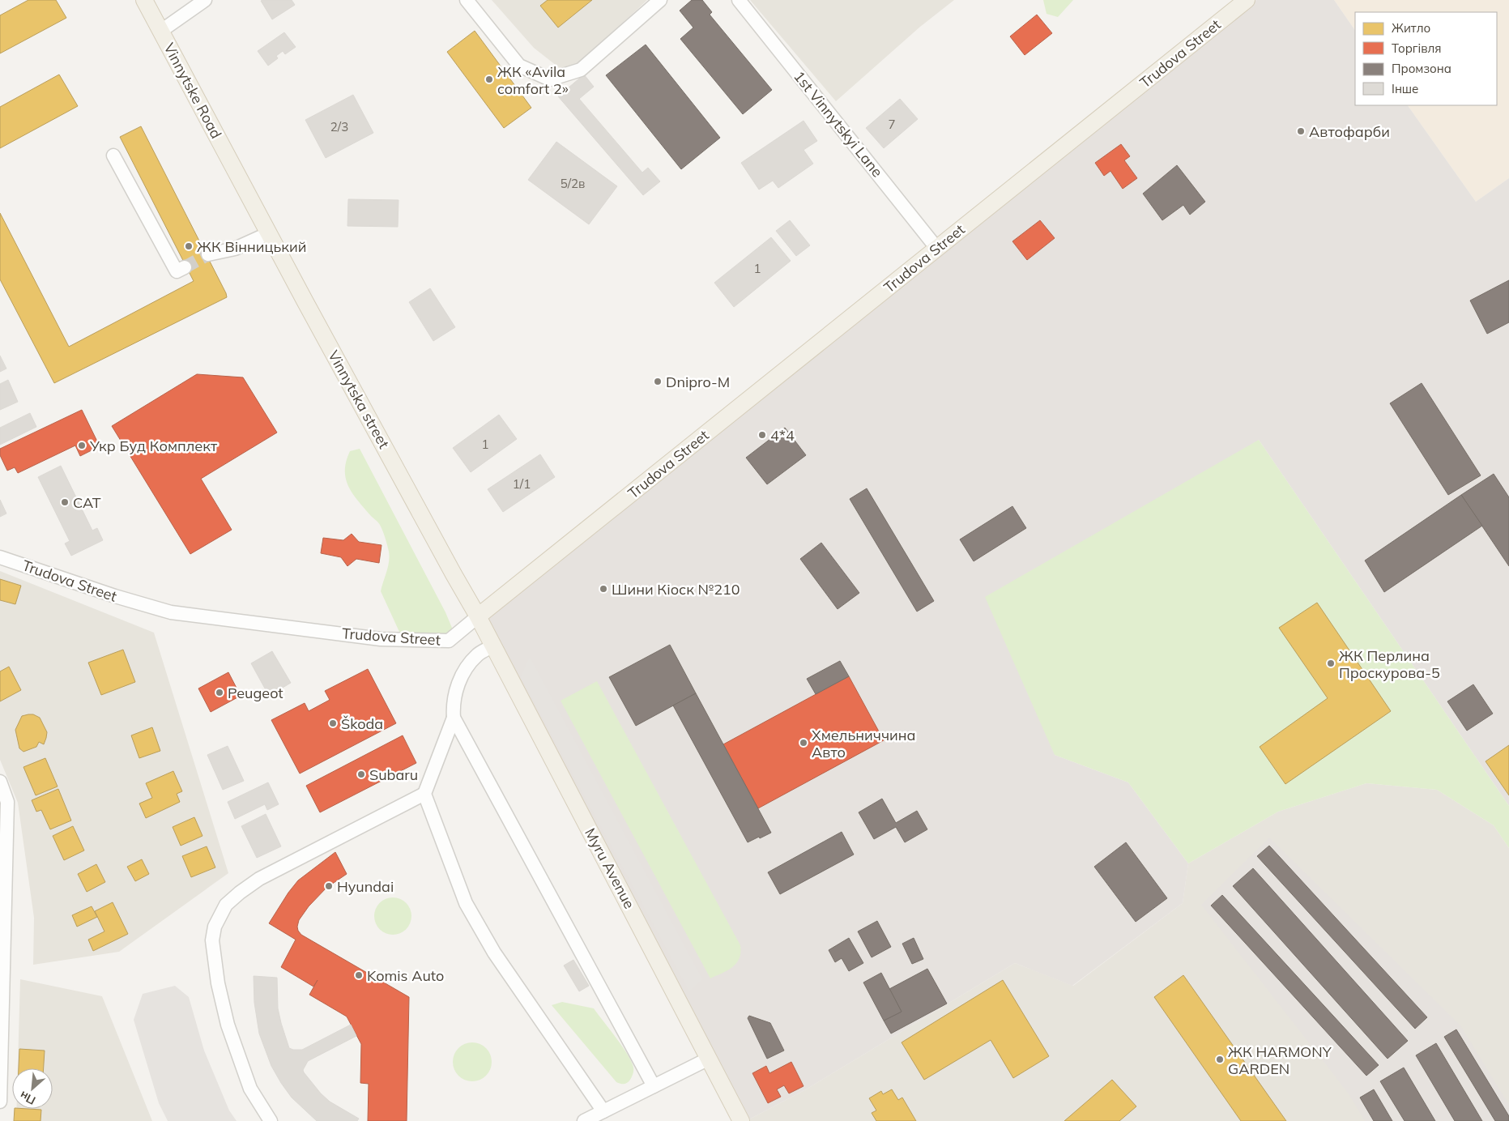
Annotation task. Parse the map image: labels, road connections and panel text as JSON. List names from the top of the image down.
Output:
{
  "streets": {
    "main road": [
      "Trudova Street",
      "Vinnytske Road",
      "Vinnytska street",
      "Myru Avenue"
    ],
    "street": ["1st Vinnytskyi Lane"]
  },
  "crossings": [
    ["Trudova Street", "1st Vinnytskyi Lane"],
    ["Trudova Street", "Vinnytska street"],
    ["Trudova Street", "Myru Avenue"],
    ["Vinnytske Road", "Vinnytska street"],
    ["Vinnytska street", "Myru Avenue"]
  ],
  "places": [
    "ЖК «Avila comfort 2»",
    "Автофарби",
    "ЖК Вінницький",
    "Dnipro-M",
    "4*4",
    "Укр Буд Комплект",
    "САТ",
    "Шини Кіоск №210",
    "ЖК Перлина Проскурова-5",
    "Peugeot",
    "Škoda",
    "Хмельниччина Авто",
    "Subaru",
    "Hyundai",
    "Komis Auto",
    "ЖК HARMONY GARDEN"
  ],
  "house_numbers": [
    "7",
    "2/3",
    "5/2в",
    "1",
    "1",
    "1/1"
  ],
  "legend": [
    "Житло",
    "Торгівля",
    "Промзона",
    "Інше"
  ],
  "north": "bottom left"
}
